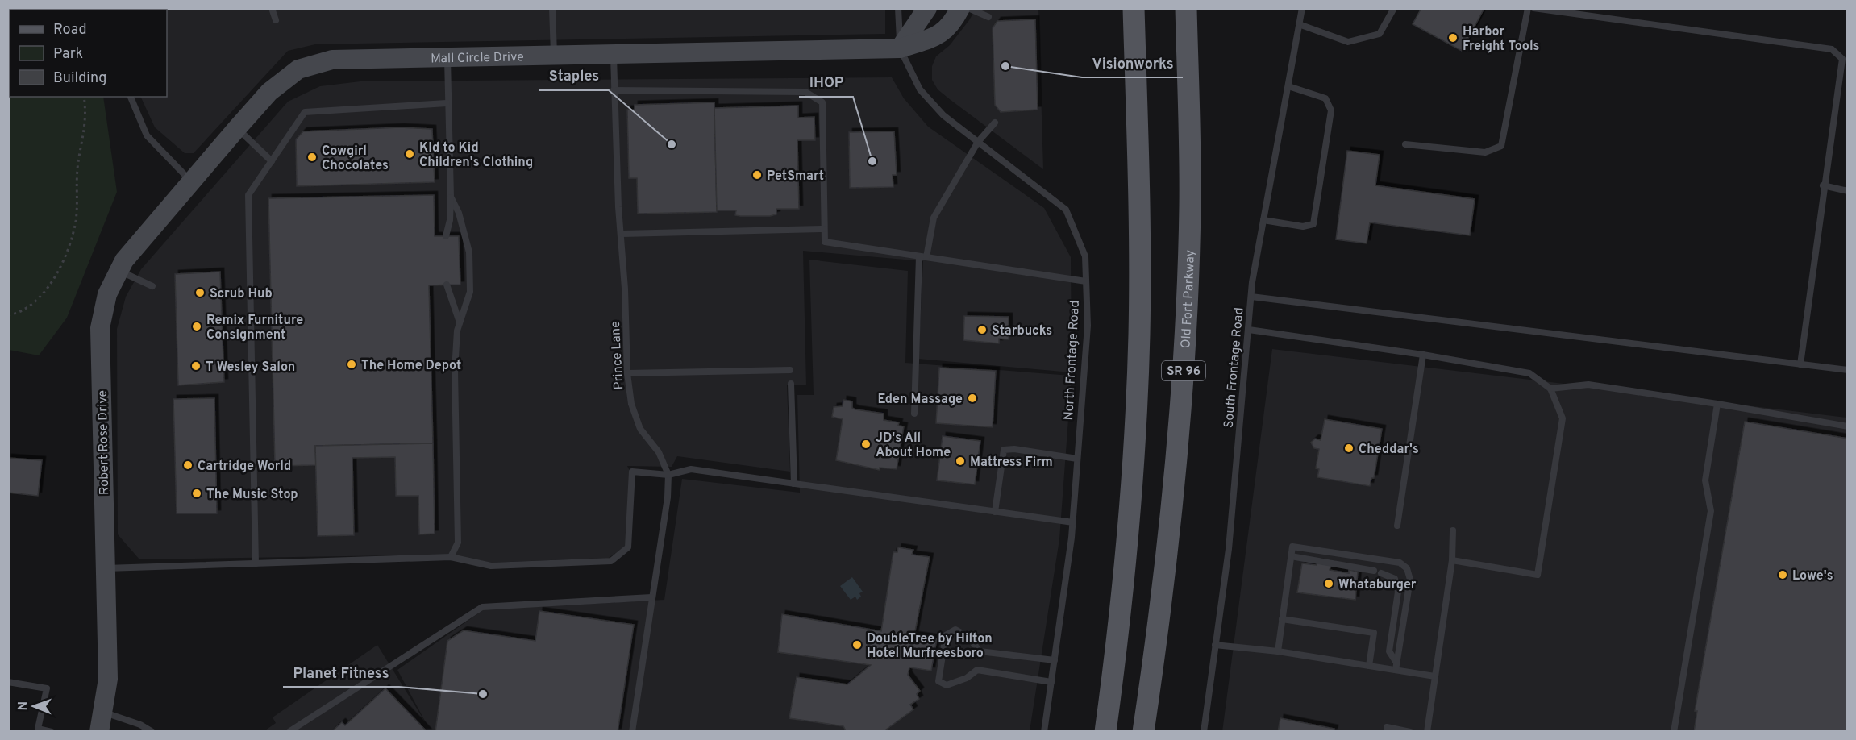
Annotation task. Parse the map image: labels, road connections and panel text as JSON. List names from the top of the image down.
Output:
{
  "streets": {
    "main road": ["Old Fort Parkway", "SR 96"],
    "street": ["Mall Circle Drive", "Robert Rose Drive"],
    "lane": ["Prince Lane", "North Frontage Road", "South Frontage Road"]
  },
  "crossings": [
    ["Mall Circle Drive", "Prince Lane"],
    ["Mall Circle Drive", "North Frontage Road"],
    ["Mall Circle Drive", "Robert Rose Drive"]
  ],
  "places": [
    "Harbor Freight Tools",
    "Visionworks",
    "Staples",
    "KId to Kid Children's Clothing",
    "Cowgirl Chocolates",
    "IHOP",
    "PetSmart",
    "Scrub Hub",
    "Remix Furniture Consignment",
    "Starbucks",
    "The Home Depot",
    "T Wesley Salon",
    "Eden Massage",
    "JD's All About Home",
    "Cheddar's",
    "Mattress Firm",
    "Cartridge World",
    "The Music Stop",
    "Lowe's",
    "Whataburger",
    "DoubleTree by Hilton Hotel Murfreesboro",
    "Planet Fitness"
  ],
  "legend": ["Road", "Park", "Building"],
  "north": "left"
}
